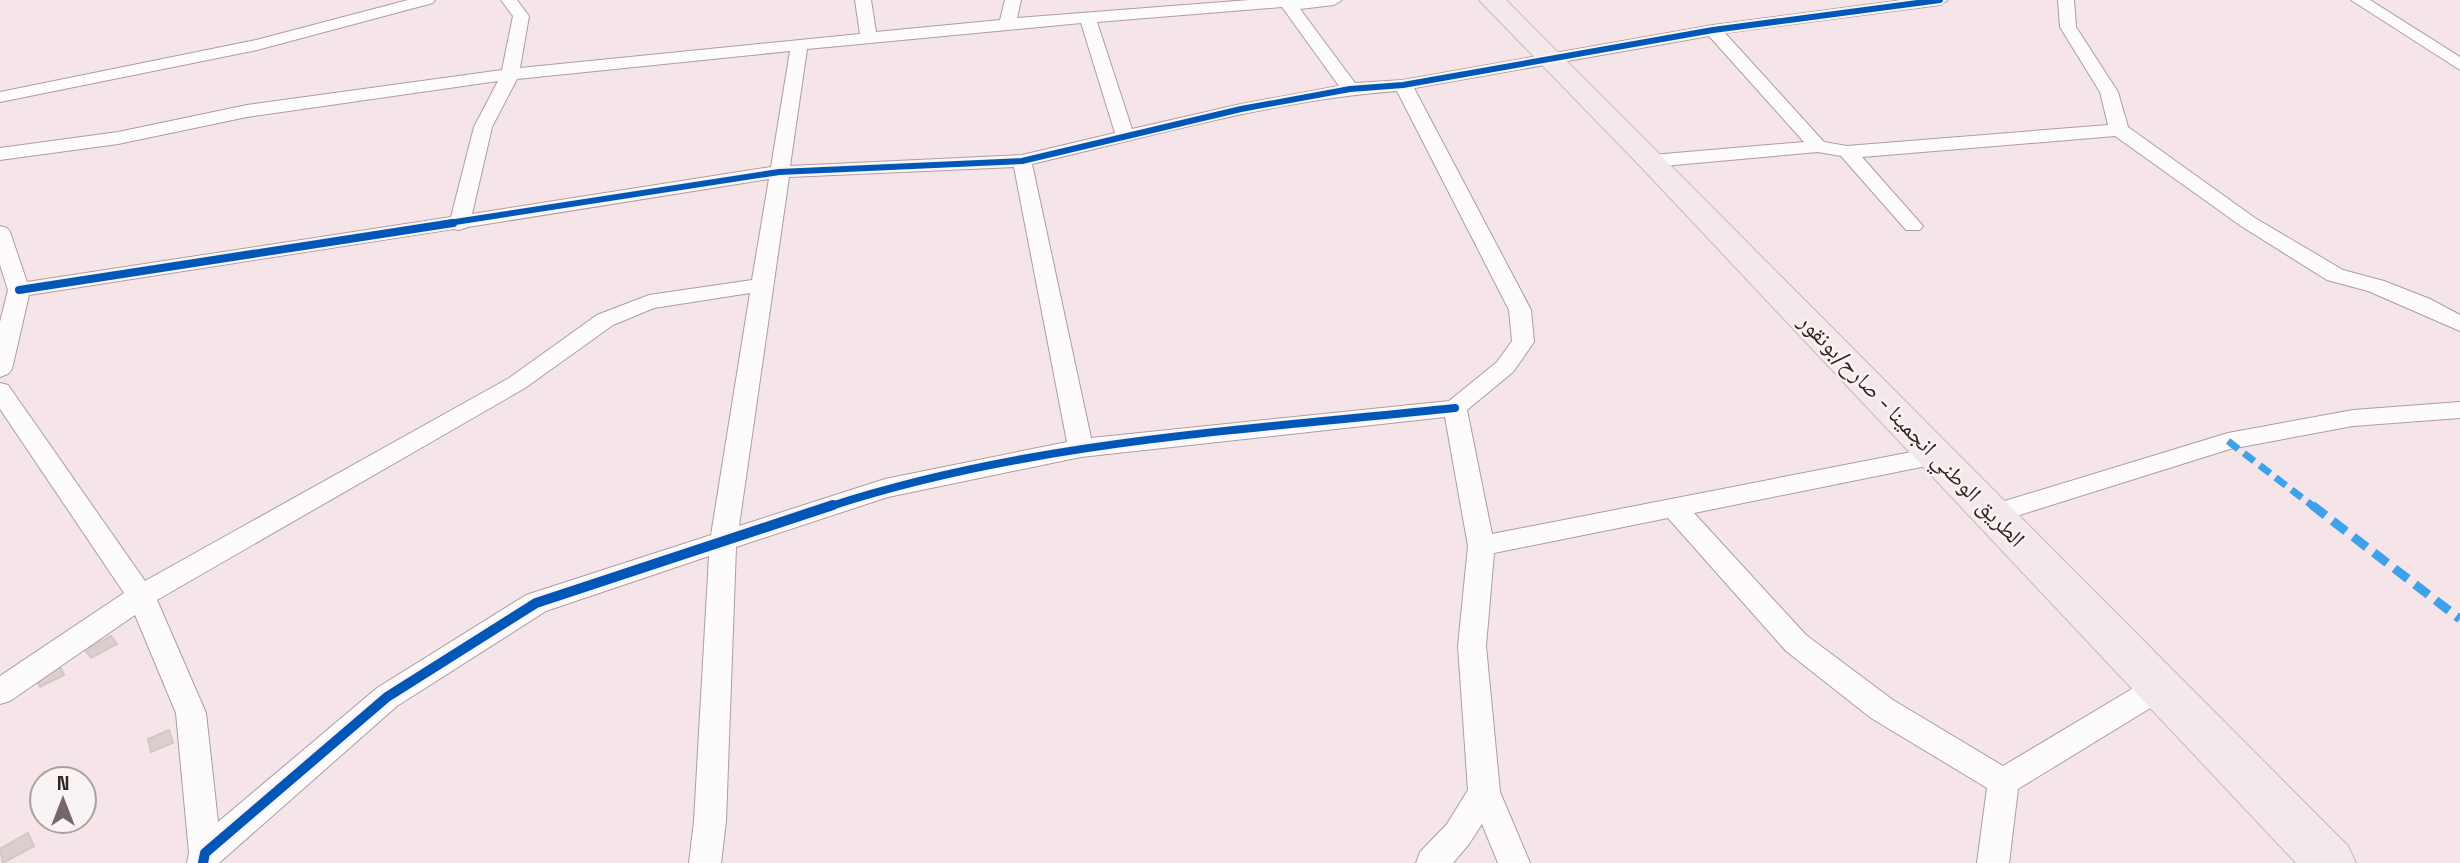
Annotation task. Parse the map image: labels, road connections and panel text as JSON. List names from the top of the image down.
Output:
{
  "streets": {
    "highway": ["الطريق الوطني انجمينا - صارح/بونقور"]
  },
  "north": "top"
}
